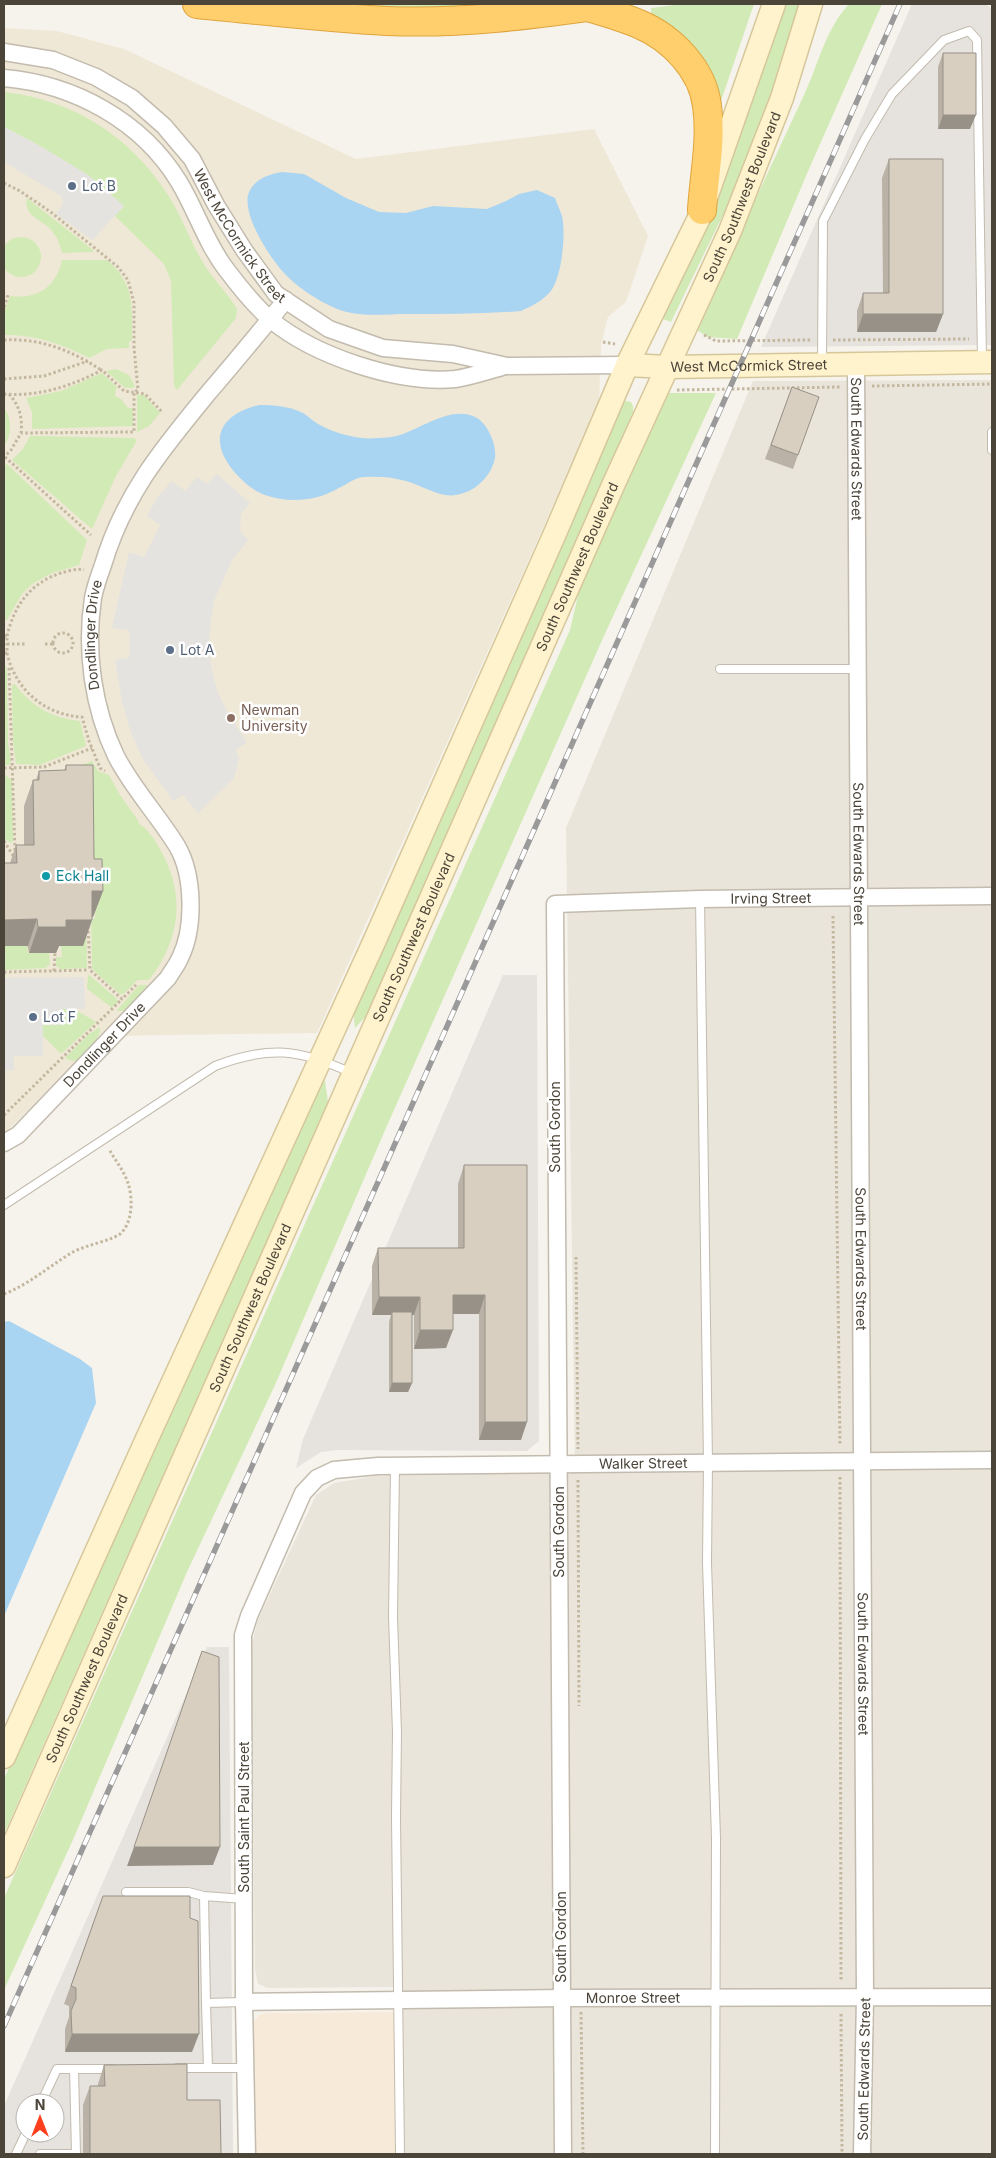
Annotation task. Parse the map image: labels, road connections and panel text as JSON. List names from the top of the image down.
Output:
{
  "streets": {
    "main road": ["South Southwest Boulevard", "West McCormick Street"],
    "street": [
      "South Edwards Street",
      "Dondlinger Drive",
      "Irving Street",
      "South Gordon",
      "Walker Street",
      "South Saint Paul Street",
      "Monroe Street"
    ]
  },
  "crossings": [
    ["South Southwest Boulevard", "West McCormick Street"],
    ["West McCormick Street", "South Edwards Street"],
    ["West McCormick Street", "Dondlinger Drive"],
    ["South Edwards Street", "Irving Street"],
    ["South Edwards Street", "Walker Street"],
    ["South Edwards Street", "Monroe Street"],
    ["Irving Street", "South Gordon"],
    ["South Gordon", "Walker Street"],
    ["South Gordon", "Monroe Street"],
    ["Walker Street", "South Saint Paul Street"],
    ["South Saint Paul Street", "Monroe Street"]
  ],
  "places": [
    "Lot B",
    "Lot A",
    "Newman University",
    "Eck Hall",
    "Lot F"
  ],
  "north": "top"
}
